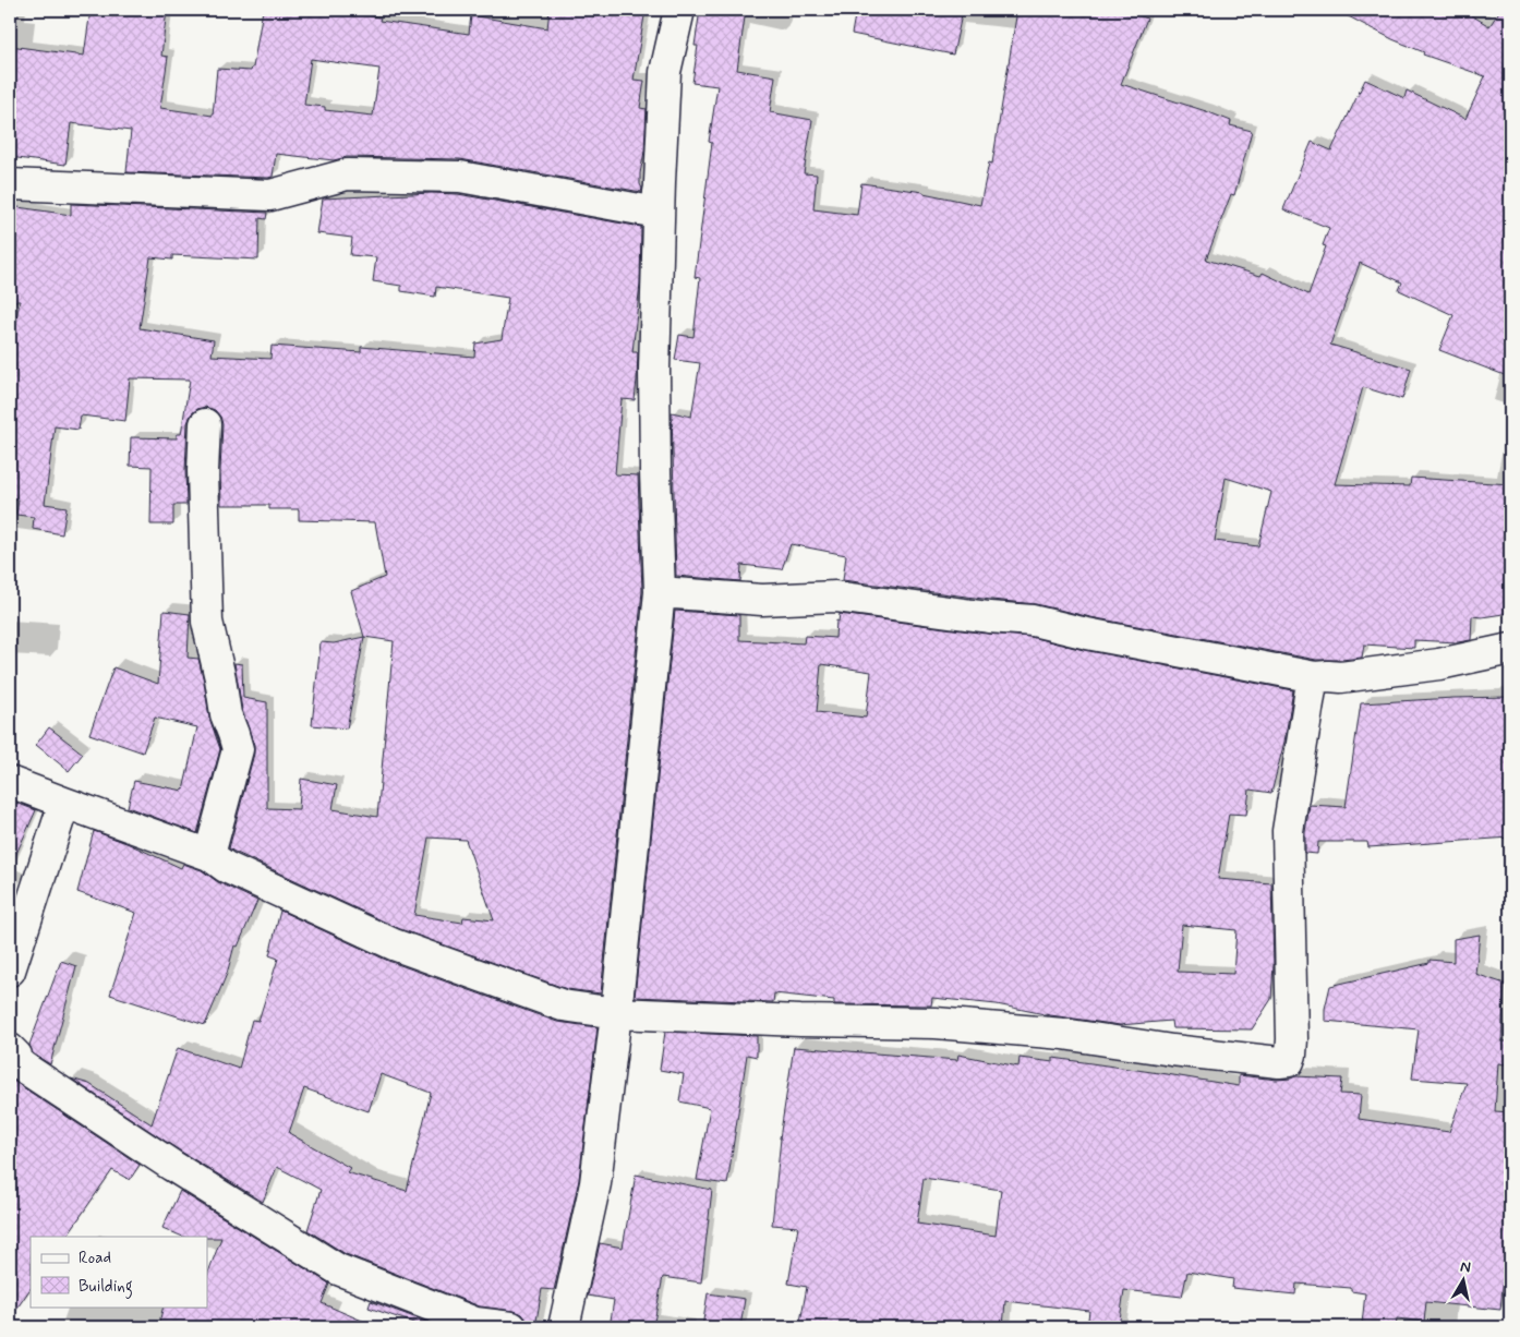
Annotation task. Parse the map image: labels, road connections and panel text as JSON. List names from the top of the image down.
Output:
{
  "legend": ["Road", "Building"],
  "north": "top"
}
